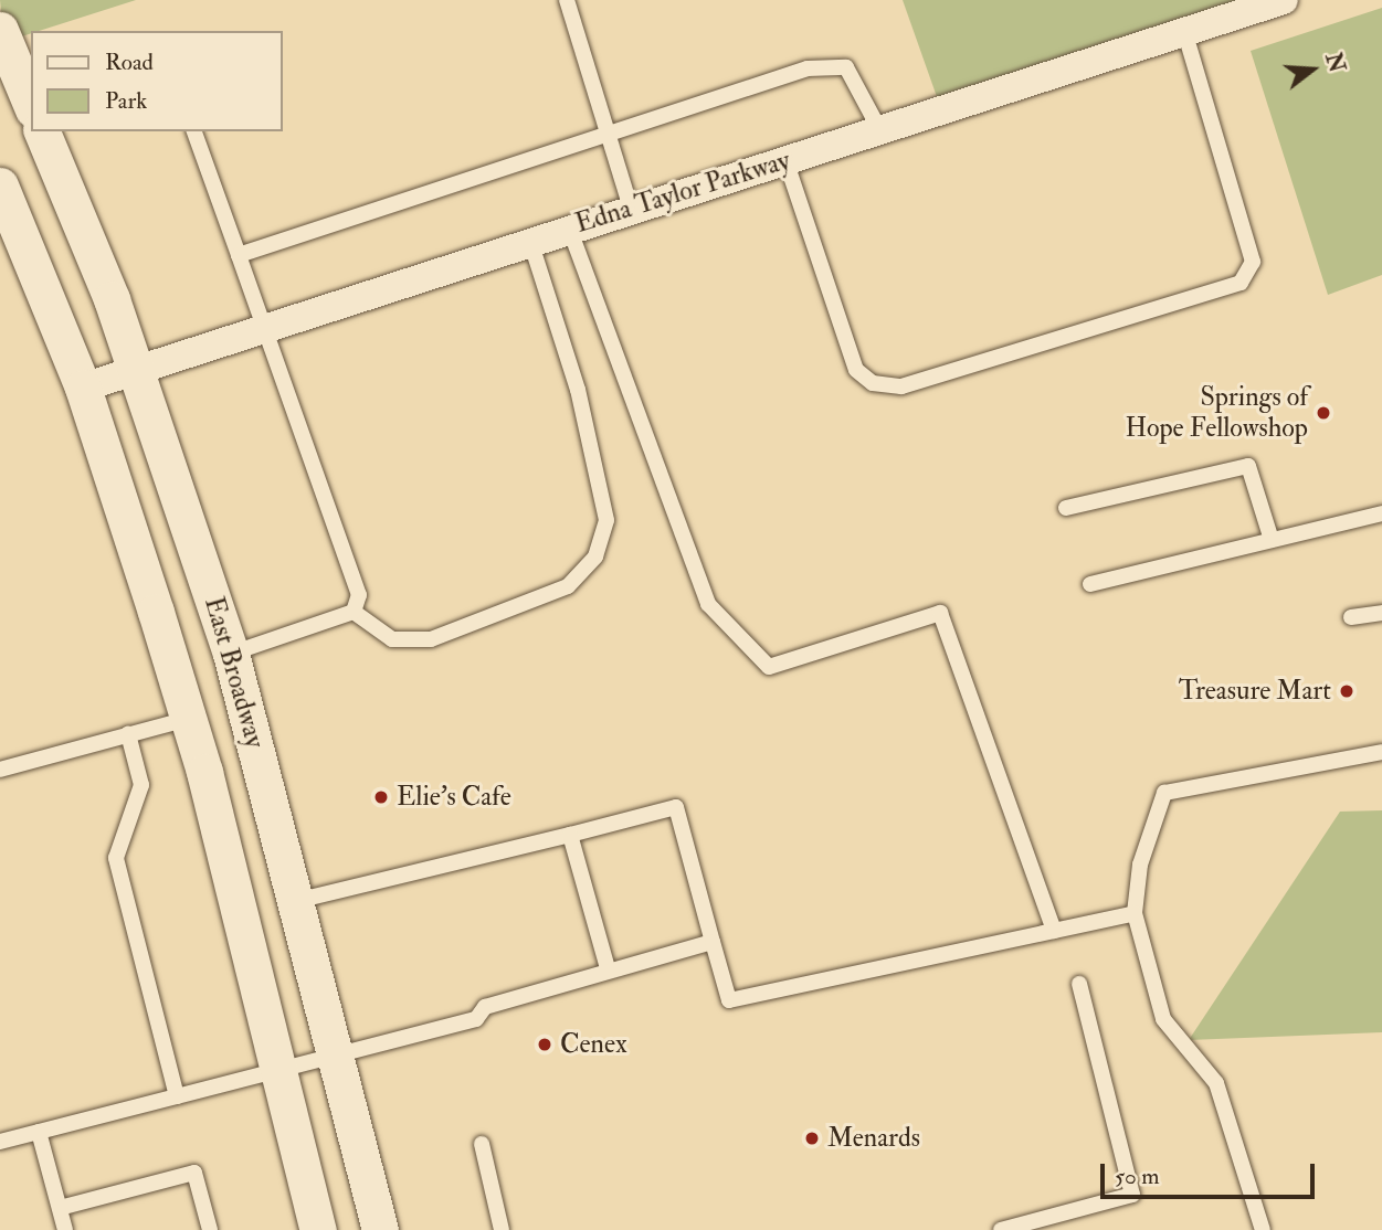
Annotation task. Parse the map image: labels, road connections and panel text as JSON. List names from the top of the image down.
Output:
{
  "streets": {
    "street": ["Edna Taylor Parkway", "East Broadway"]
  },
  "crossings": [
    ["Edna Taylor Parkway", "East Broadway"]
  ],
  "places": [
    "Springs of Hope Fellowshop",
    "Treasure Mart",
    "Elie's Cafe",
    "Cenex",
    "Menards"
  ],
  "legend": ["Road", "Park"],
  "scale_bar": "50 m",
  "north": "right"
}
